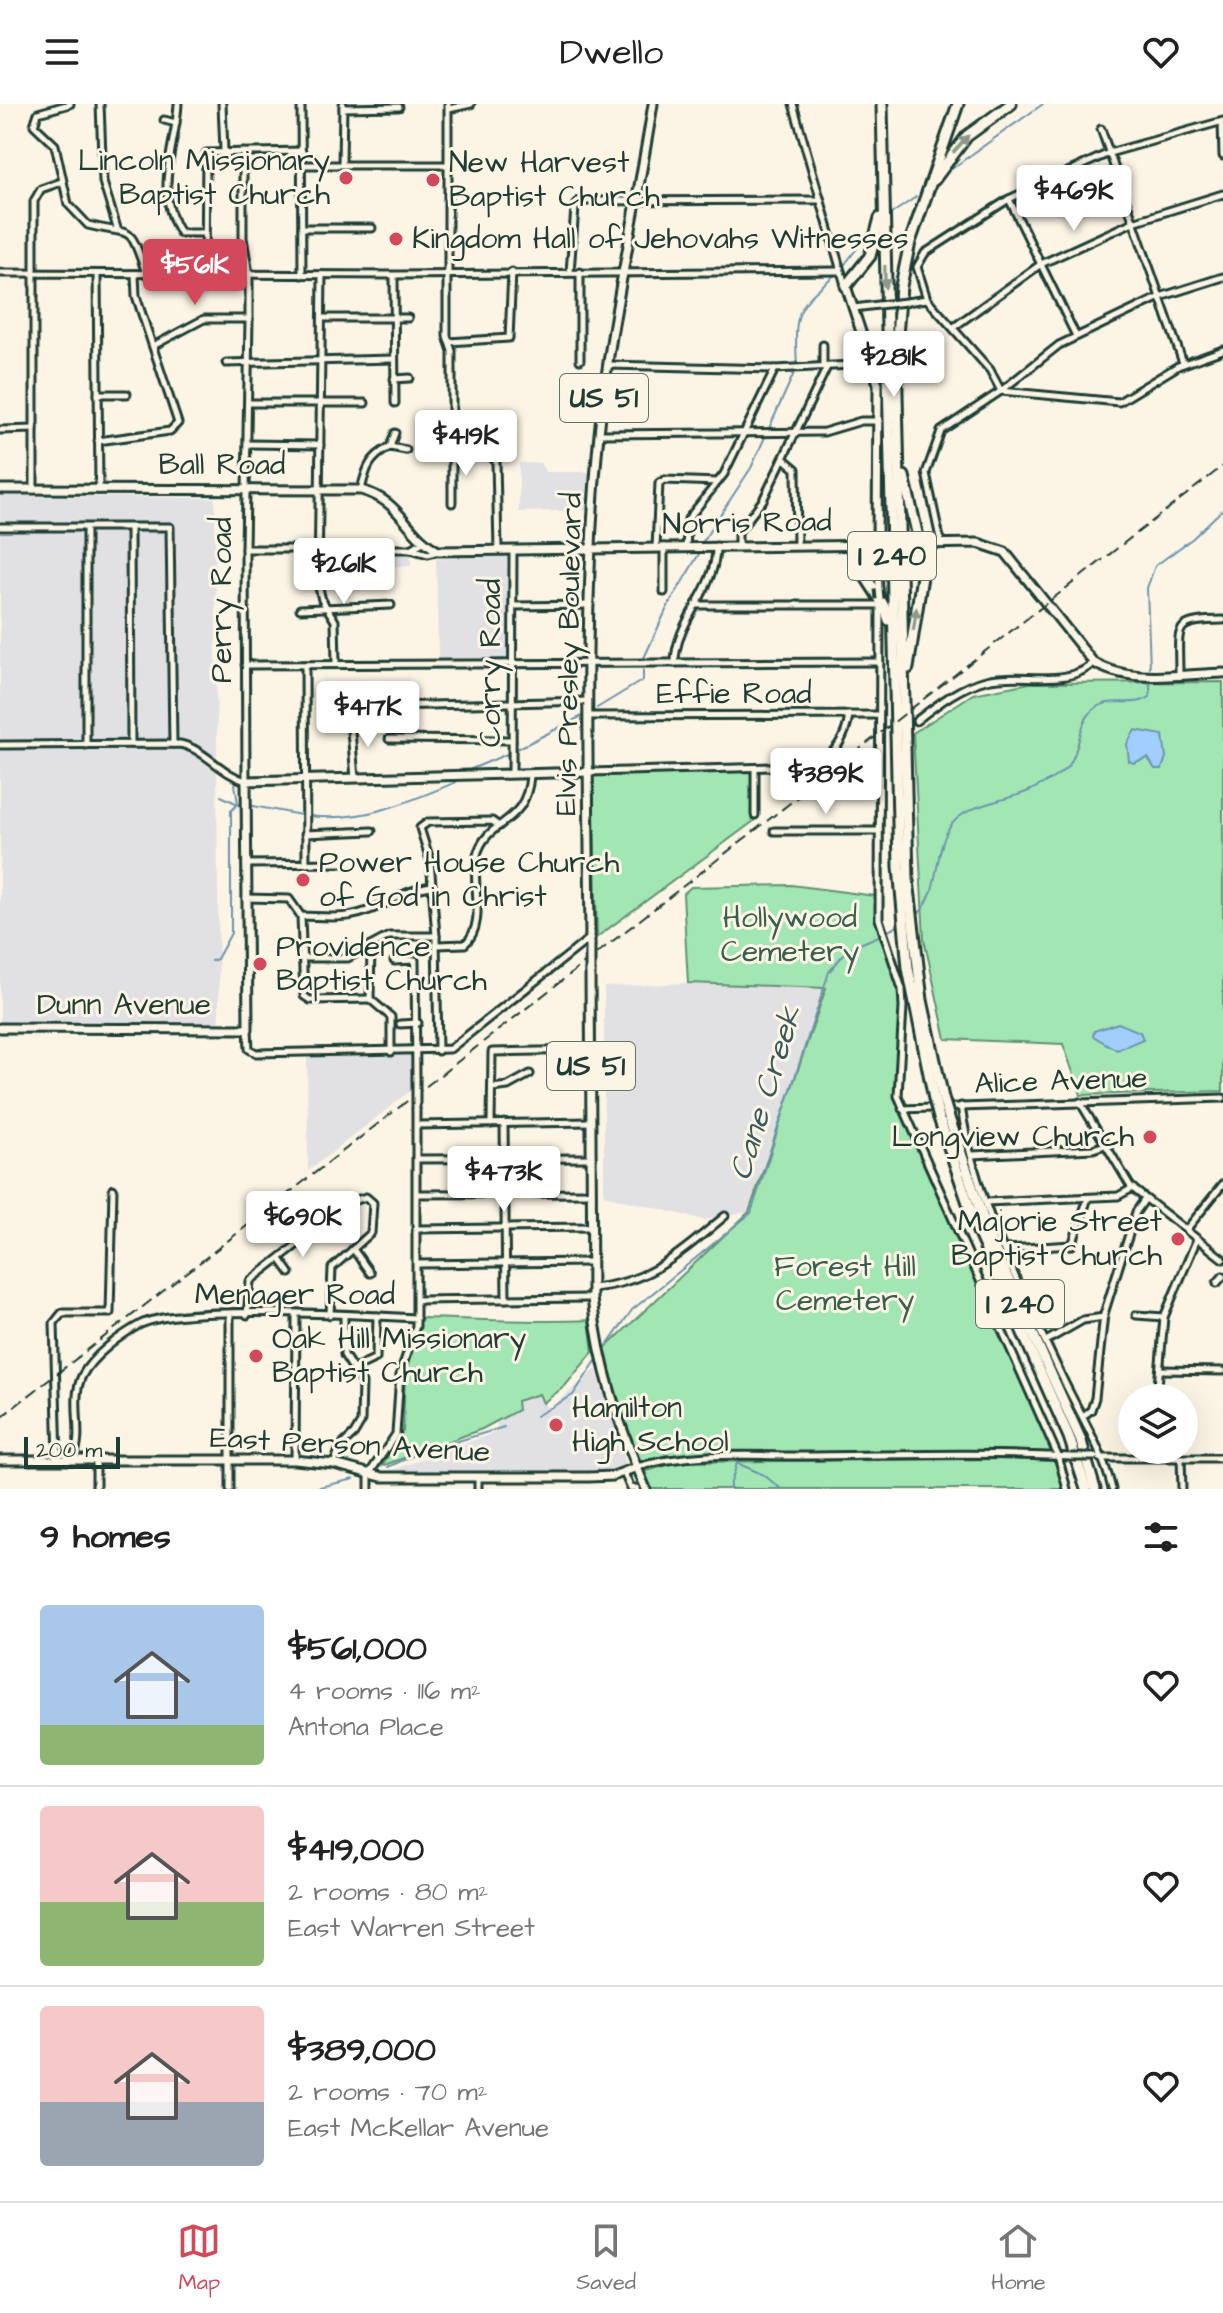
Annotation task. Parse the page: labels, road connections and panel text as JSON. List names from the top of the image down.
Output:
{
  "streets": {
    "highway": ["I 240"],
    "main road": [
      "US 51",
      "Ball Road",
      "Norris Road",
      "Perry Road",
      "Elvis Presley Boulevard",
      "Dunn Avenue",
      "East Person Avenue"
    ],
    "street": [
      "Corry Road",
      "Effie Road",
      "Alice Avenue",
      "Menager Road"
    ]
  },
  "crossings": [
    ["Ball Road", "Norris Road"],
    ["Ball Road", "Perry Road"],
    ["Norris Road", "Perry Road"],
    ["Norris Road", "Elvis Presley Boulevard"],
    ["Norris Road", "Corry Road"],
    ["Perry Road", "Dunn Avenue"],
    ["Elvis Presley Boulevard", "Effie Road"],
    ["Elvis Presley Boulevard", "Menager Road"],
    ["Elvis Presley Boulevard", "East Person Avenue"],
    ["Menager Road", "East Person Avenue"]
  ],
  "water": ["Cane Creek"],
  "parks": ["Hollywood Cemetery", "Forest Hill Cemetery"],
  "places": [
    "Lincoln Missionary Baptist Church",
    "New Harvest Baptist Church",
    "Kingdom Hall of Jehovahs Witnesses",
    "Power House Church of God in Christ",
    "Providence Baptist Church",
    "Longview Church",
    "Majorie Street Baptist Church",
    "Oak Hill Missionary Baptist Church",
    "Hamilton High School"
  ],
  "scale_bar": "200 m",
  "page": {
    "header": "Dwello",
    "price": [
      "$469K",
      "$561K",
      "$281K",
      "$419K",
      "$261K",
      "$417K",
      "$389K",
      "$473K",
      "$690K"
    ],
    "scale": "200 m",
    "heading": "9 homes",
    "list": [
      {
        "name": "$561,000",
        "note": "4 rooms · 116 m² · Antona Place"
      },
      {
        "name": "$419,000",
        "note": "2 rooms · 80 m² · East Warren Street"
      },
      {
        "name": "$389,000",
        "note": "2 rooms · 70 m² · East McKellar Avenue"
      }
    ],
    "tabs": ["Map", "Saved", "Home"]
  }
}
